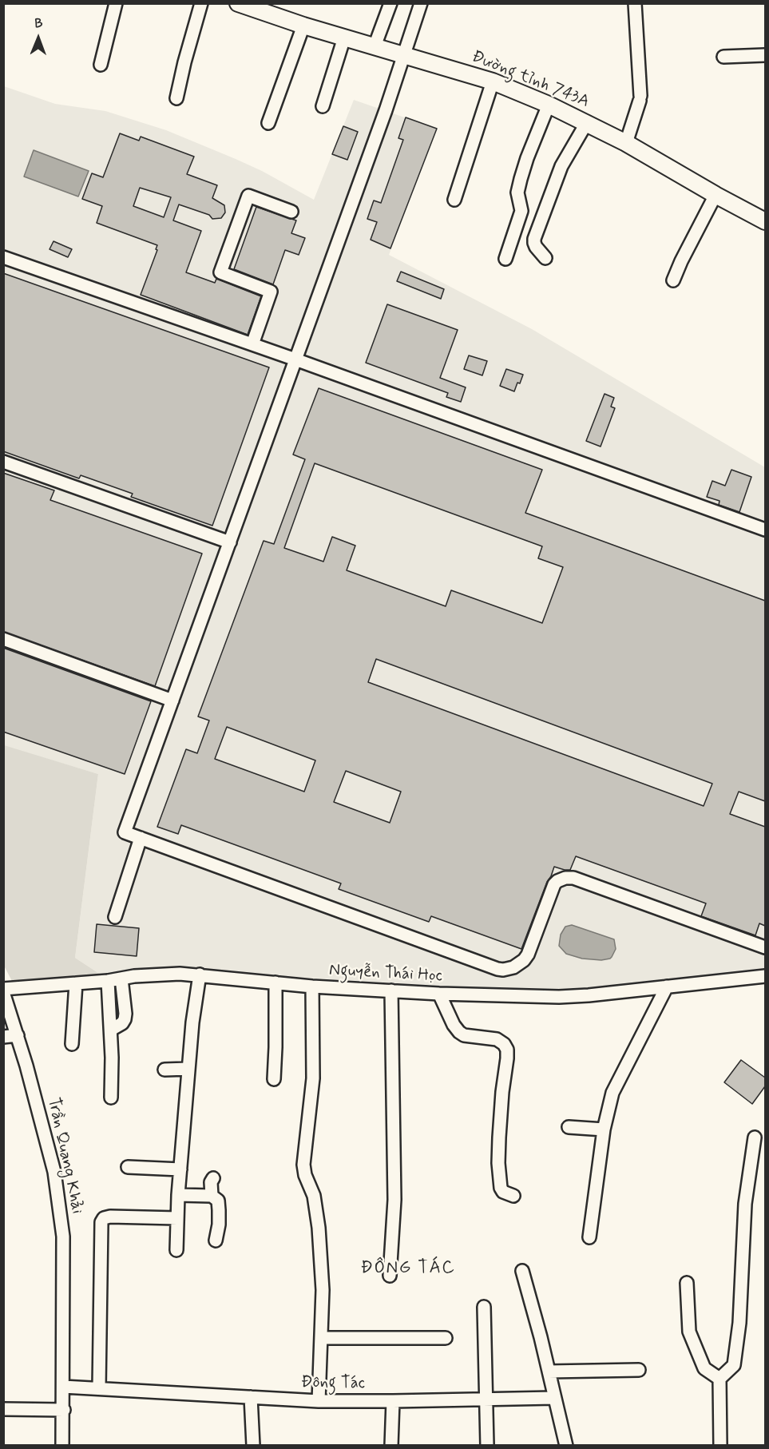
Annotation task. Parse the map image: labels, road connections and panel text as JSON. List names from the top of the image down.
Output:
{
  "streets": {
    "main road": ["Đường tỉnh 743A"],
    "street": ["Nguyễn Thái Học", "Trần Quang Khải", "Đông Tác"]
  },
  "crossings": [
    ["Nguyễn Thái Học", "Trần Quang Khải"],
    ["Trần Quang Khải", "Đông Tác"]
  ],
  "districts": ["ĐÔNG TÁC"],
  "north": "top"
}
